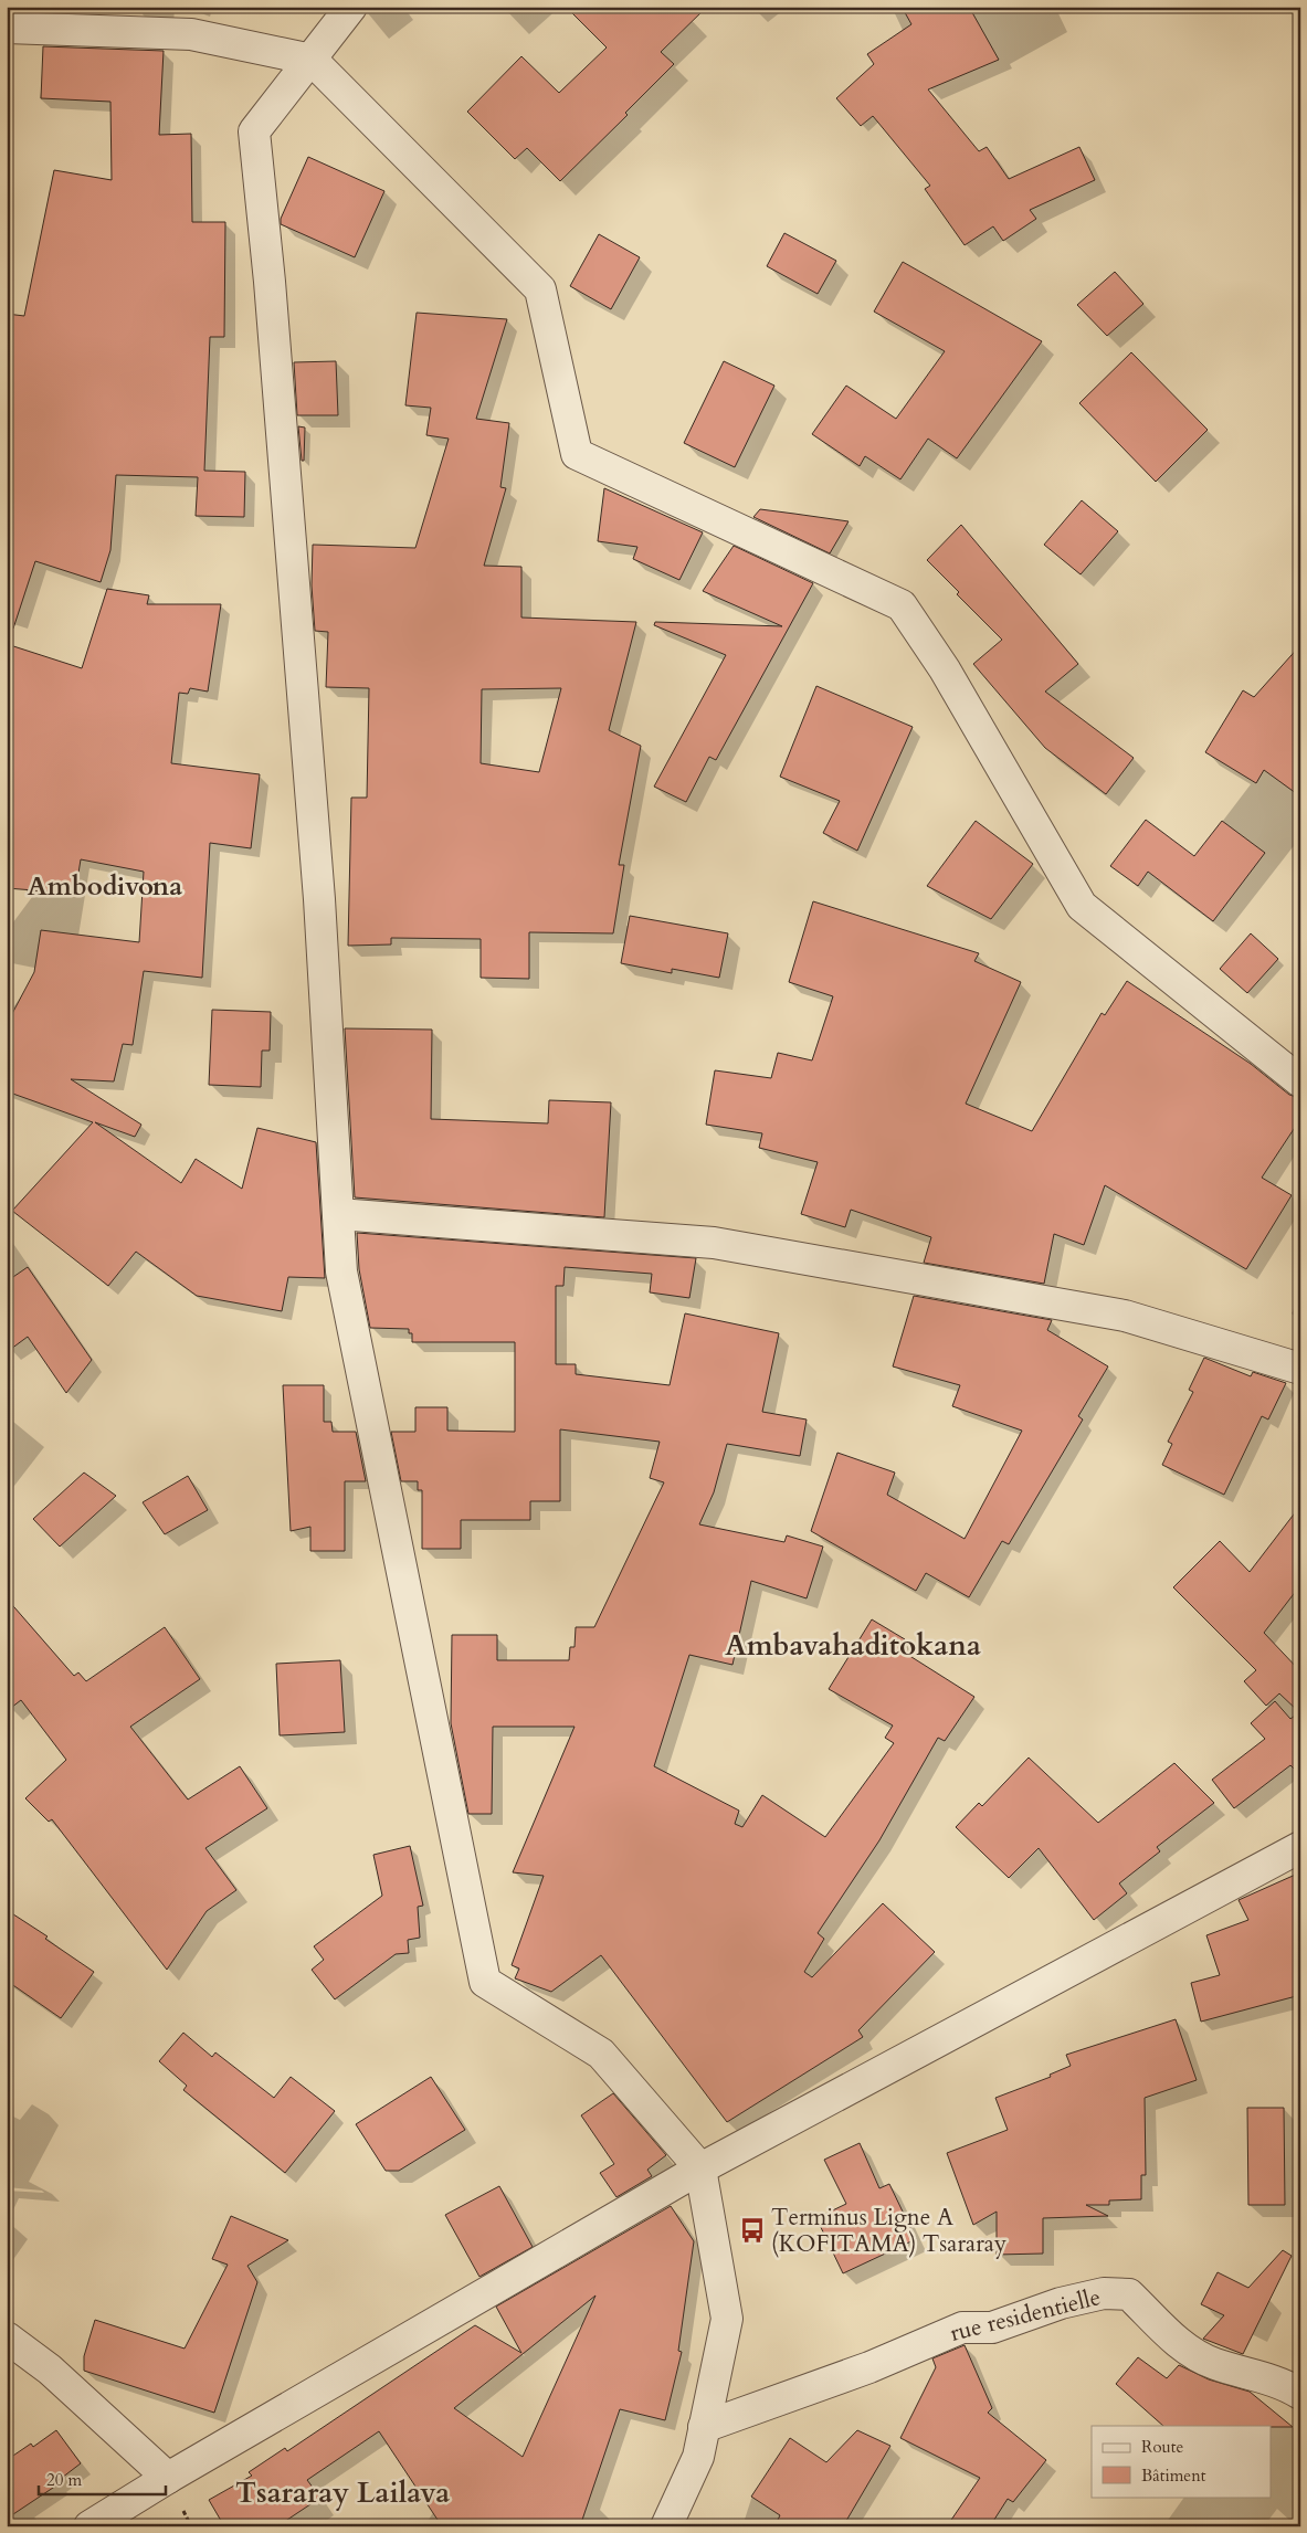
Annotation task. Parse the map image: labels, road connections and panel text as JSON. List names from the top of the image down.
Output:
{
  "streets": {
    "street": ["rue residentielle"]
  },
  "districts": ["Ambodivona", "Ambavahaditokana", "Tsararay Lailava"],
  "places": {
    "bus stop": ["Terminus Ligne A (KOFITAMA) Tsararay"]
  },
  "legend": ["Route", "Bâtiment"],
  "scale_bar": "20 m"
}
